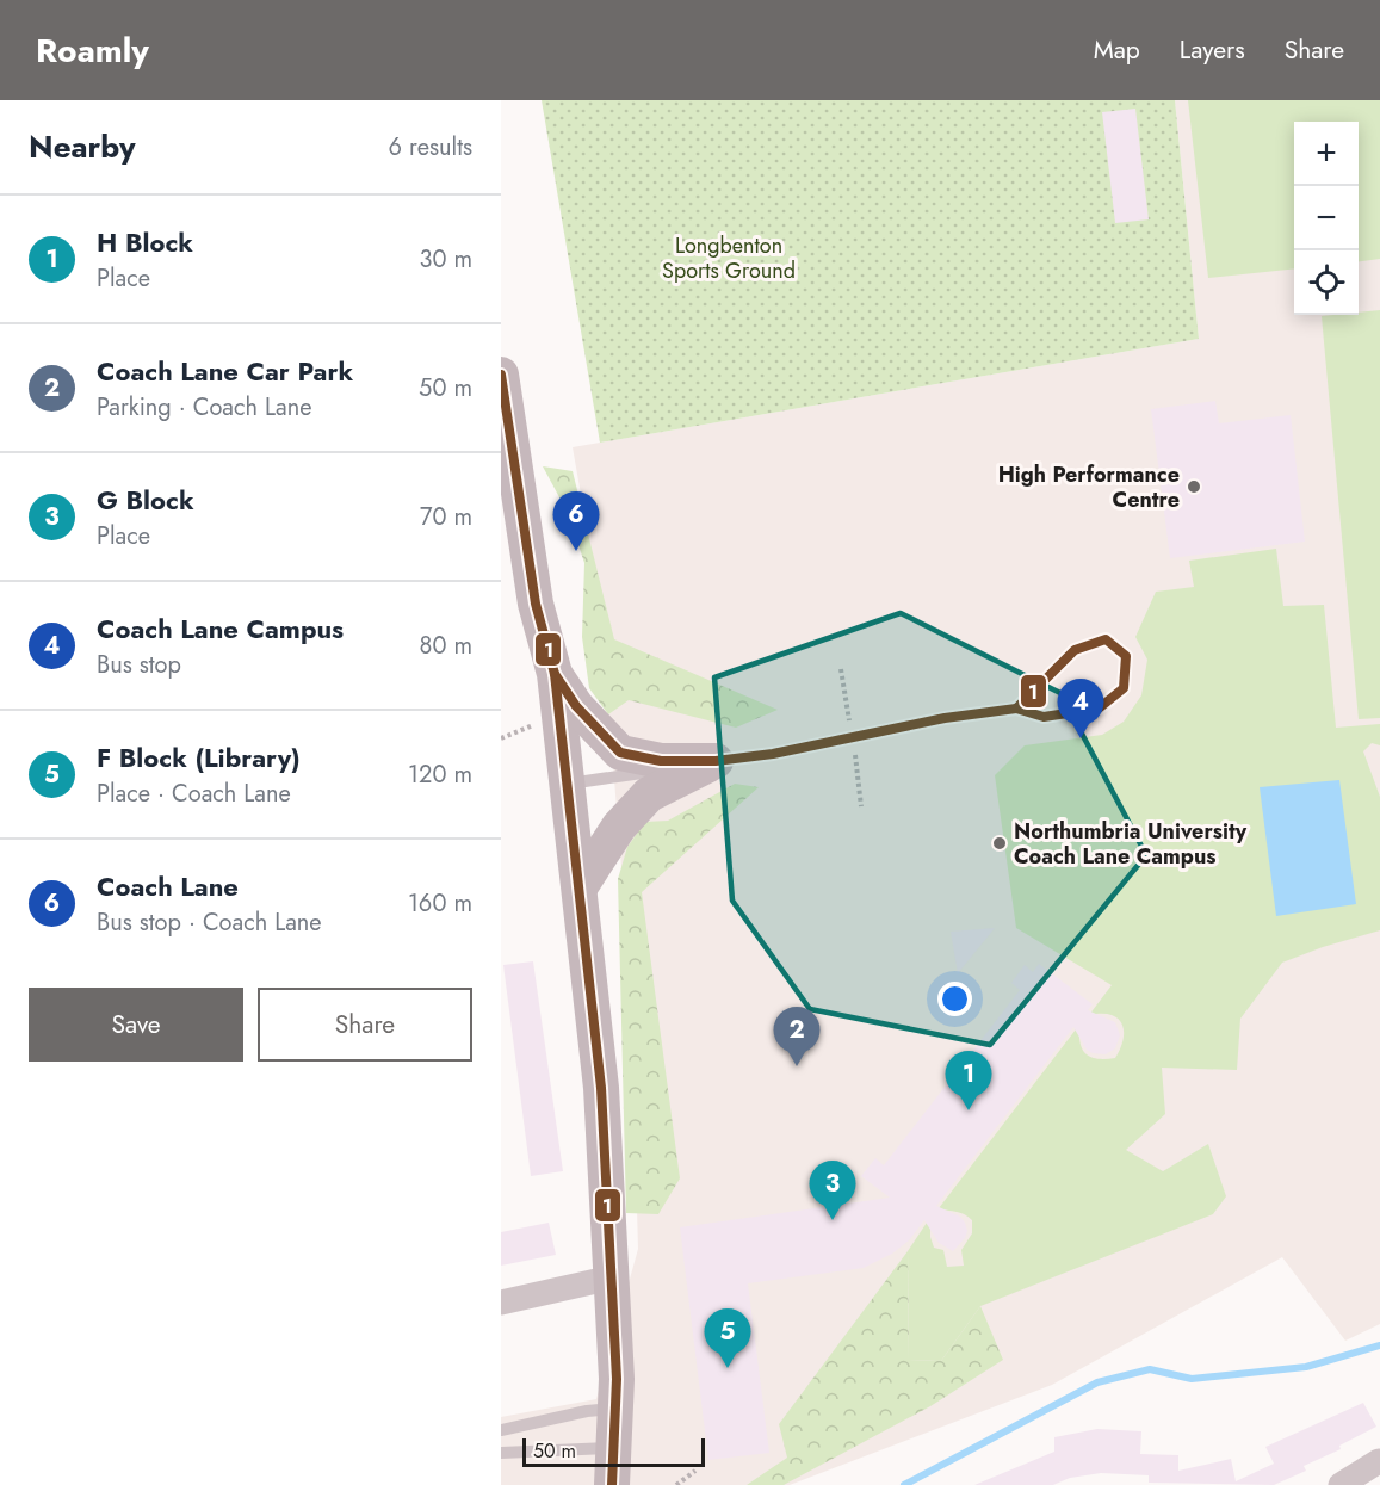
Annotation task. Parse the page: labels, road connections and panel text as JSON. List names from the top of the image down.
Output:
{
  "parks": ["Longbenton Sports Ground"],
  "places": ["High Performance Centre", "Northumbria University Coach Lane Campus"],
  "lines": ["transit line 1"],
  "scale_bar": "50 m",
  "page": {
    "header": "Roamly",
    "nav": ["Map", "Layers", "Share"],
    "heading": ["Nearby", "6 results"],
    "map_buttons": ["+", "−"],
    "list": [
      {
        "mark": "1",
        "name": "H Block",
        "note": "Place",
        "value": "30 m"
      },
      {
        "mark": "2",
        "name": "Coach Lane Car Park",
        "note": "Parking · Coach Lane",
        "value": "50 m"
      },
      {
        "mark": "3",
        "name": "G Block",
        "note": "Place",
        "value": "70 m"
      },
      {
        "mark": "4",
        "name": "Coach Lane Campus",
        "note": "Bus stop",
        "value": "80 m"
      },
      {
        "mark": "5",
        "name": "F Block (Library)",
        "note": "Place · Coach Lane",
        "value": "120 m"
      },
      {
        "mark": "6",
        "name": "Coach Lane",
        "note": "Bus stop · Coach Lane",
        "value": "160 m"
      }
    ],
    "pins": [
      "6",
      "4",
      "2",
      "1",
      "3",
      "5"
    ],
    "buttons": ["Save", "Share"],
    "scale": "50 m"
  }
}
